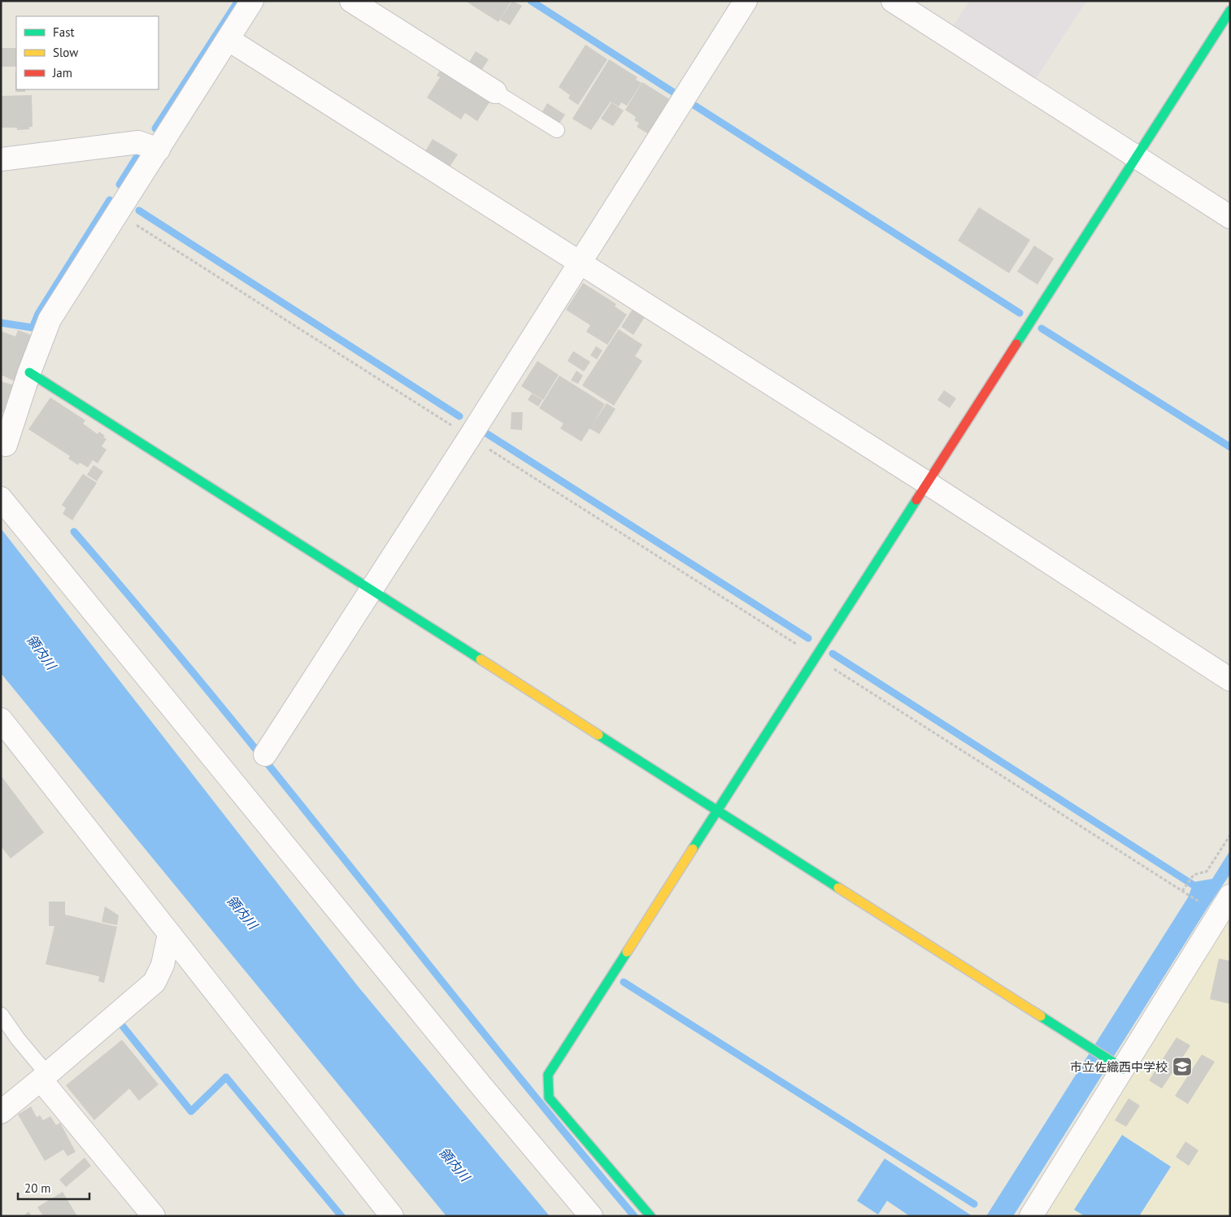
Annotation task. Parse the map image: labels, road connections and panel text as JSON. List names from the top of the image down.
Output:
{
  "water": ["領内川"],
  "places": {
    "school or university": ["市立佐織西中学校"]
  },
  "legend": ["Fast", "Slow", "Jam"],
  "scale_bar": "20 m"
}
